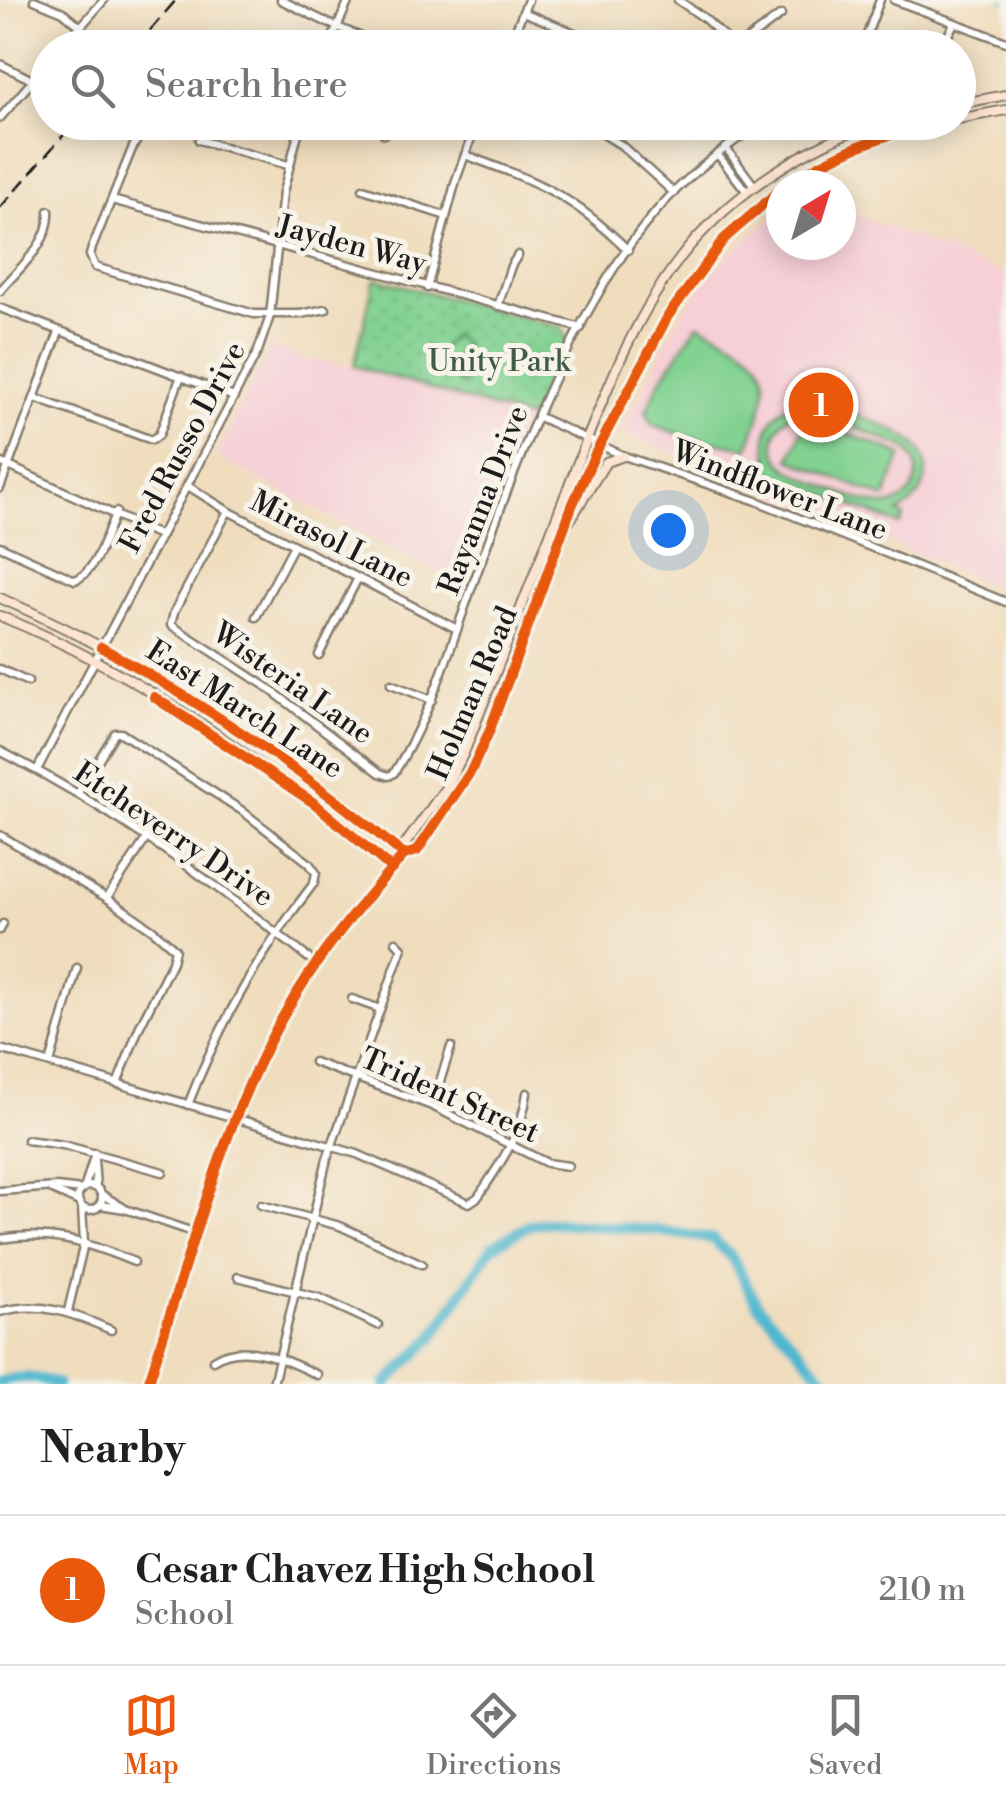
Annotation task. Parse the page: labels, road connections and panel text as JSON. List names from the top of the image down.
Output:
{
  "streets": {
    "main road": ["Holman Road", "East March Lane"],
    "street": [
      "Jayden Way",
      "Fred Russo Drive",
      "Windflower Lane",
      "Rayanna Drive",
      "Mirasol Lane",
      "Wisteria Lane",
      "Etcheverry Drive",
      "Trident Street"
    ]
  },
  "crossings": [
    ["Jayden Way", "Fred Russo Drive"],
    ["Jayden Way", "Rayanna Drive"],
    ["Fred Russo Drive", "Mirasol Lane"],
    ["Fred Russo Drive", "East March Lane"],
    ["Fred Russo Drive", "Etcheverry Drive"],
    ["Windflower Lane", "Rayanna Drive"],
    ["Windflower Lane", "Holman Road"],
    ["Rayanna Drive", "Mirasol Lane"],
    ["Rayanna Drive", "Wisteria Lane"],
    ["Mirasol Lane", "Wisteria Lane"],
    ["Holman Road", "East March Lane"],
    ["Holman Road", "Etcheverry Drive"]
  ],
  "parks": ["Unity Park"],
  "north": "top right",
  "page": {
    "search": "Search here",
    "pins": "1",
    "heading": "Nearby",
    "list": [
      {
        "mark": "1",
        "name": "Cesar Chavez High School",
        "note": "School",
        "value": "210 m"
      }
    ],
    "nav": ["Map", "Directions", "Saved"]
  }
}
